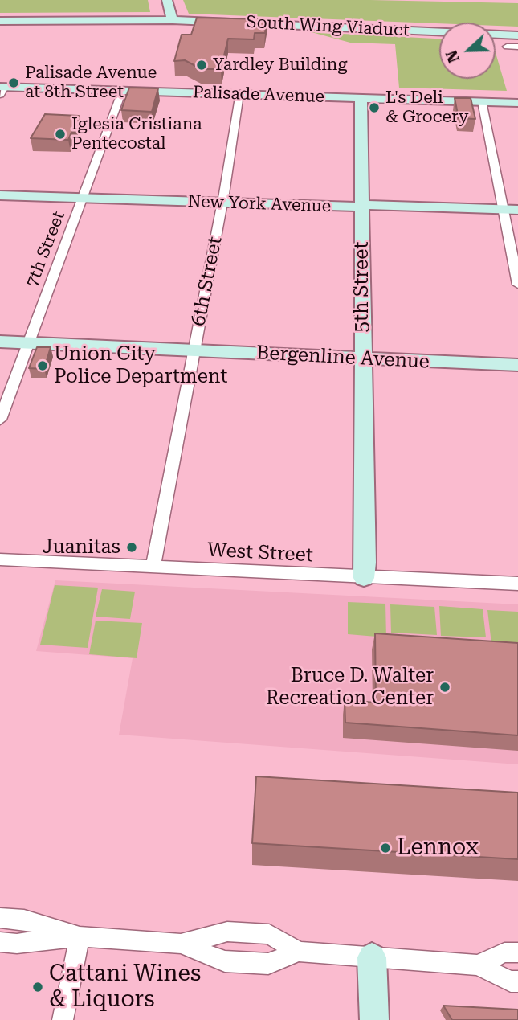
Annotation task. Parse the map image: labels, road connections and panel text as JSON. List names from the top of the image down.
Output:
{
  "streets": {
    "street": [
      "South Wing Viaduct",
      "Palisade Avenue",
      "New York Avenue",
      "7th Street",
      "6th Street",
      "5th Street",
      "Bergenline Avenue",
      "West Street"
    ]
  },
  "crossings": [
    ["Palisade Avenue", "7th Street"],
    ["Palisade Avenue", "6th Street"],
    ["Palisade Avenue", "5th Street"],
    ["New York Avenue", "7th Street"],
    ["New York Avenue", "6th Street"],
    ["New York Avenue", "5th Street"],
    ["7th Street", "Bergenline Avenue"],
    ["6th Street", "Bergenline Avenue"],
    ["6th Street", "West Street"],
    ["5th Street", "Bergenline Avenue"],
    ["5th Street", "West Street"]
  ],
  "places": [
    "Yardley Building",
    "Palisade Avenue at 8th Street",
    "L's Deli & Grocery",
    "Iglesia Cristiana Pentecostal",
    "Union City Police Department",
    "Juanitas",
    "Bruce D. Walter Recreation Center",
    "Lennox",
    "Cattani Wines & Liquors"
  ],
  "north": "left"
}
